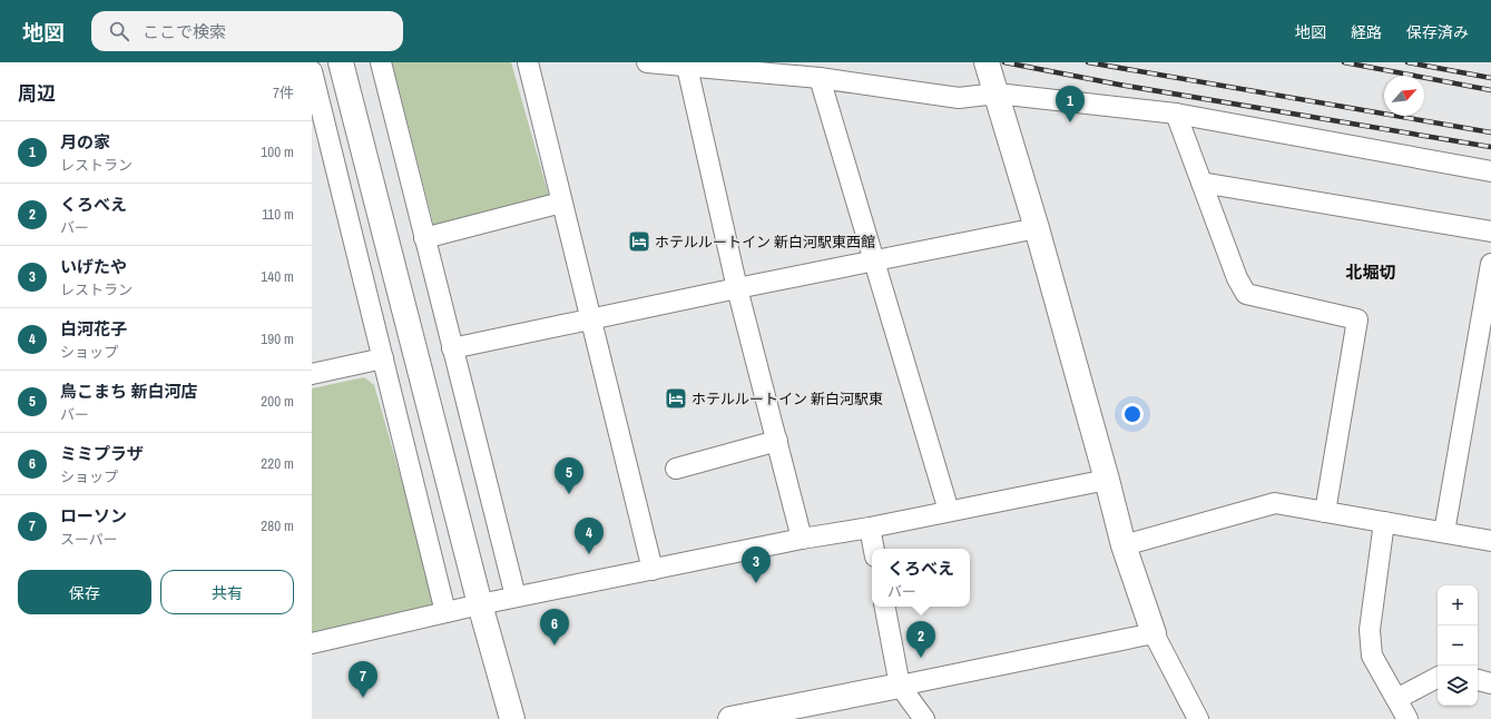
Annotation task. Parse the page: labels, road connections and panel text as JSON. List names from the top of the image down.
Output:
{
  "districts": ["北堀切"],
  "places": {
    "hotel": ["ホテルルートイン 新白河駅東西館", "ホテルルートイン 新白河駅東"]
  },
  "north": "top right",
  "page": {
    "header": "地図",
    "search": "ここで検索",
    "nav": ["地図", "経路", "保存済み"],
    "heading": ["周辺", "7件"],
    "pins": [
      "1",
      "5",
      "4",
      "3",
      "6",
      "2",
      "7"
    ],
    "list": [
      {
        "mark": "1",
        "name": "月の家",
        "note": "レストラン",
        "value": "100 m"
      },
      {
        "mark": "2",
        "name": "くろべえ",
        "note": "バー",
        "value": "110 m"
      },
      {
        "mark": "3",
        "name": "いげたや",
        "note": "レストラン",
        "value": "140 m"
      },
      {
        "mark": "4",
        "name": "白河花子",
        "note": "ショップ",
        "value": "190 m"
      },
      {
        "mark": "5",
        "name": "鳥こまち 新白河店",
        "note": "バー",
        "value": "200 m"
      },
      {
        "mark": "6",
        "name": "ミミプラザ",
        "note": "ショップ",
        "value": "220 m"
      },
      {
        "mark": "7",
        "name": "ローソン",
        "note": "スーパー",
        "value": "280 m"
      }
    ],
    "popup": ["くろべえ", "バー"],
    "buttons": ["保存", "共有"],
    "map_buttons": ["+", "−"]
  }
}
